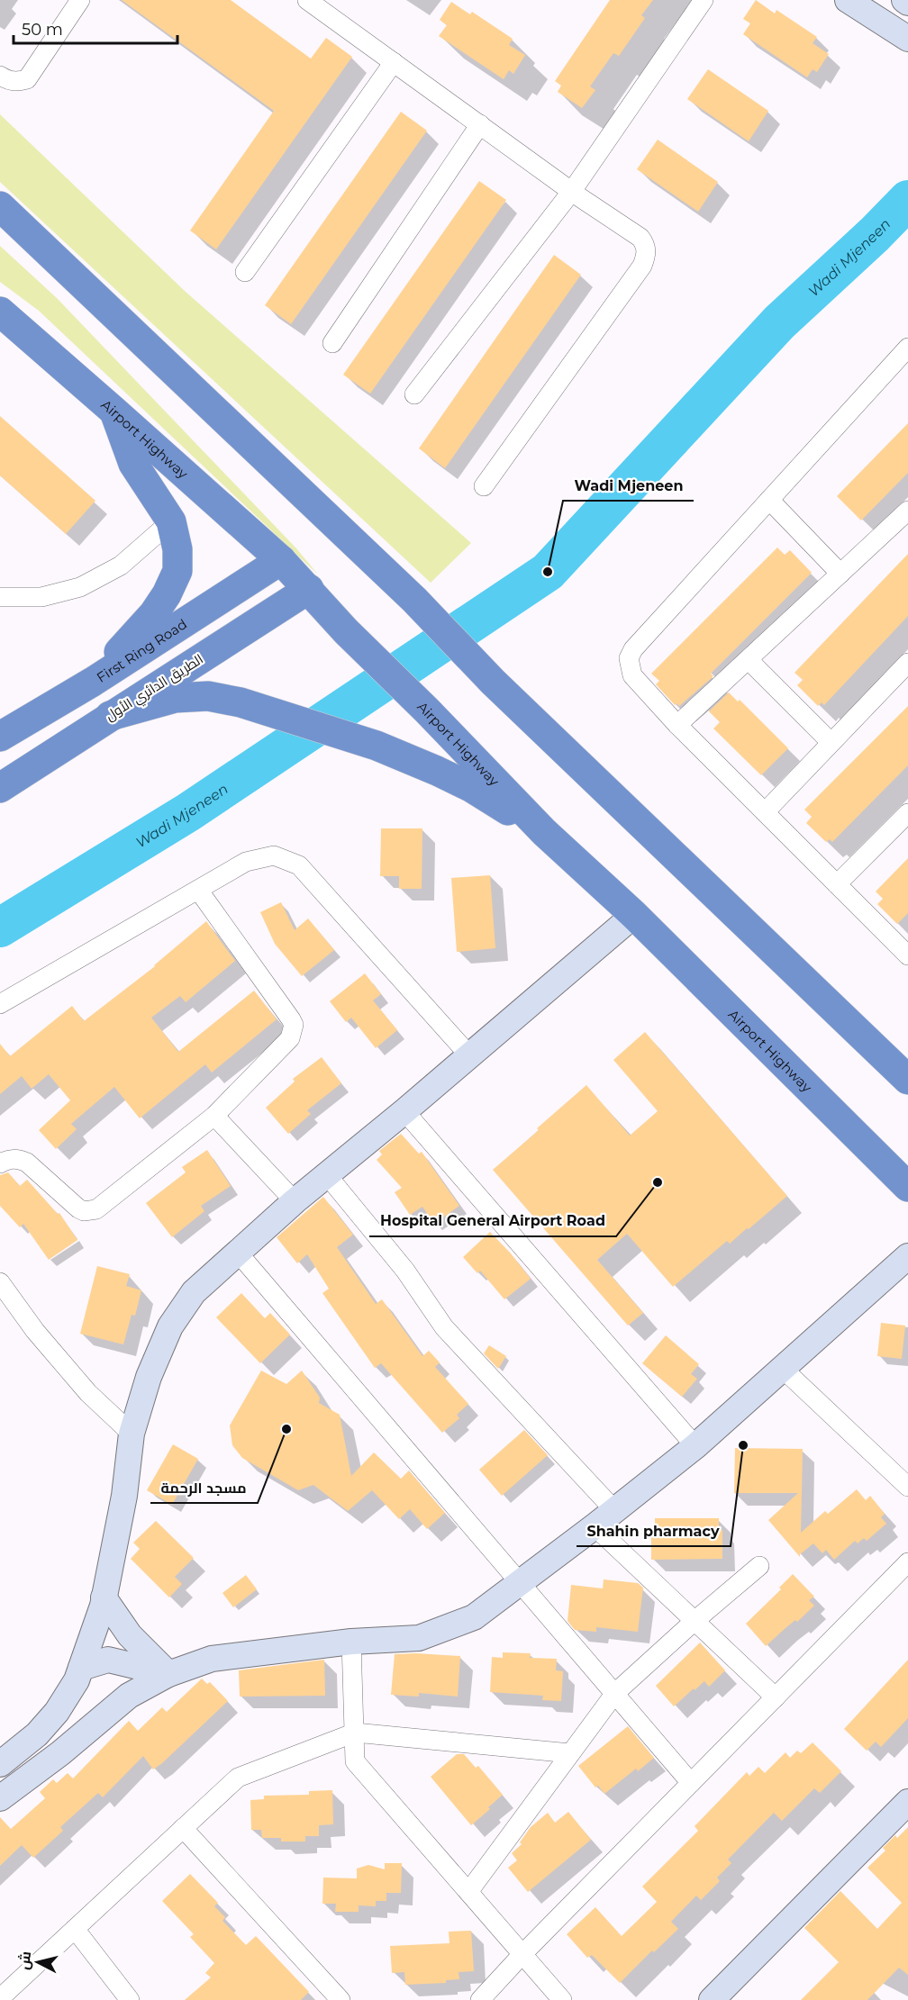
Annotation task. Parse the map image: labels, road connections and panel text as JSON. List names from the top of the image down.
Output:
{
  "streets": {
    "highway": ["Airport Highway", "First Ring Road", "الطريق الدائري الأول"]
  },
  "crossings": [
    ["Airport Highway", "First Ring Road"],
    ["Airport Highway", "الطريق الدائري الأول"]
  ],
  "water": ["Wadi Mjeneen"],
  "places": [
    "Wadi Mjeneen",
    "Hospital General Airport Road",
    "مسجد الرحمة",
    "Shahin pharmacy"
  ],
  "scale_bar": "50 m",
  "north": "left"
}
